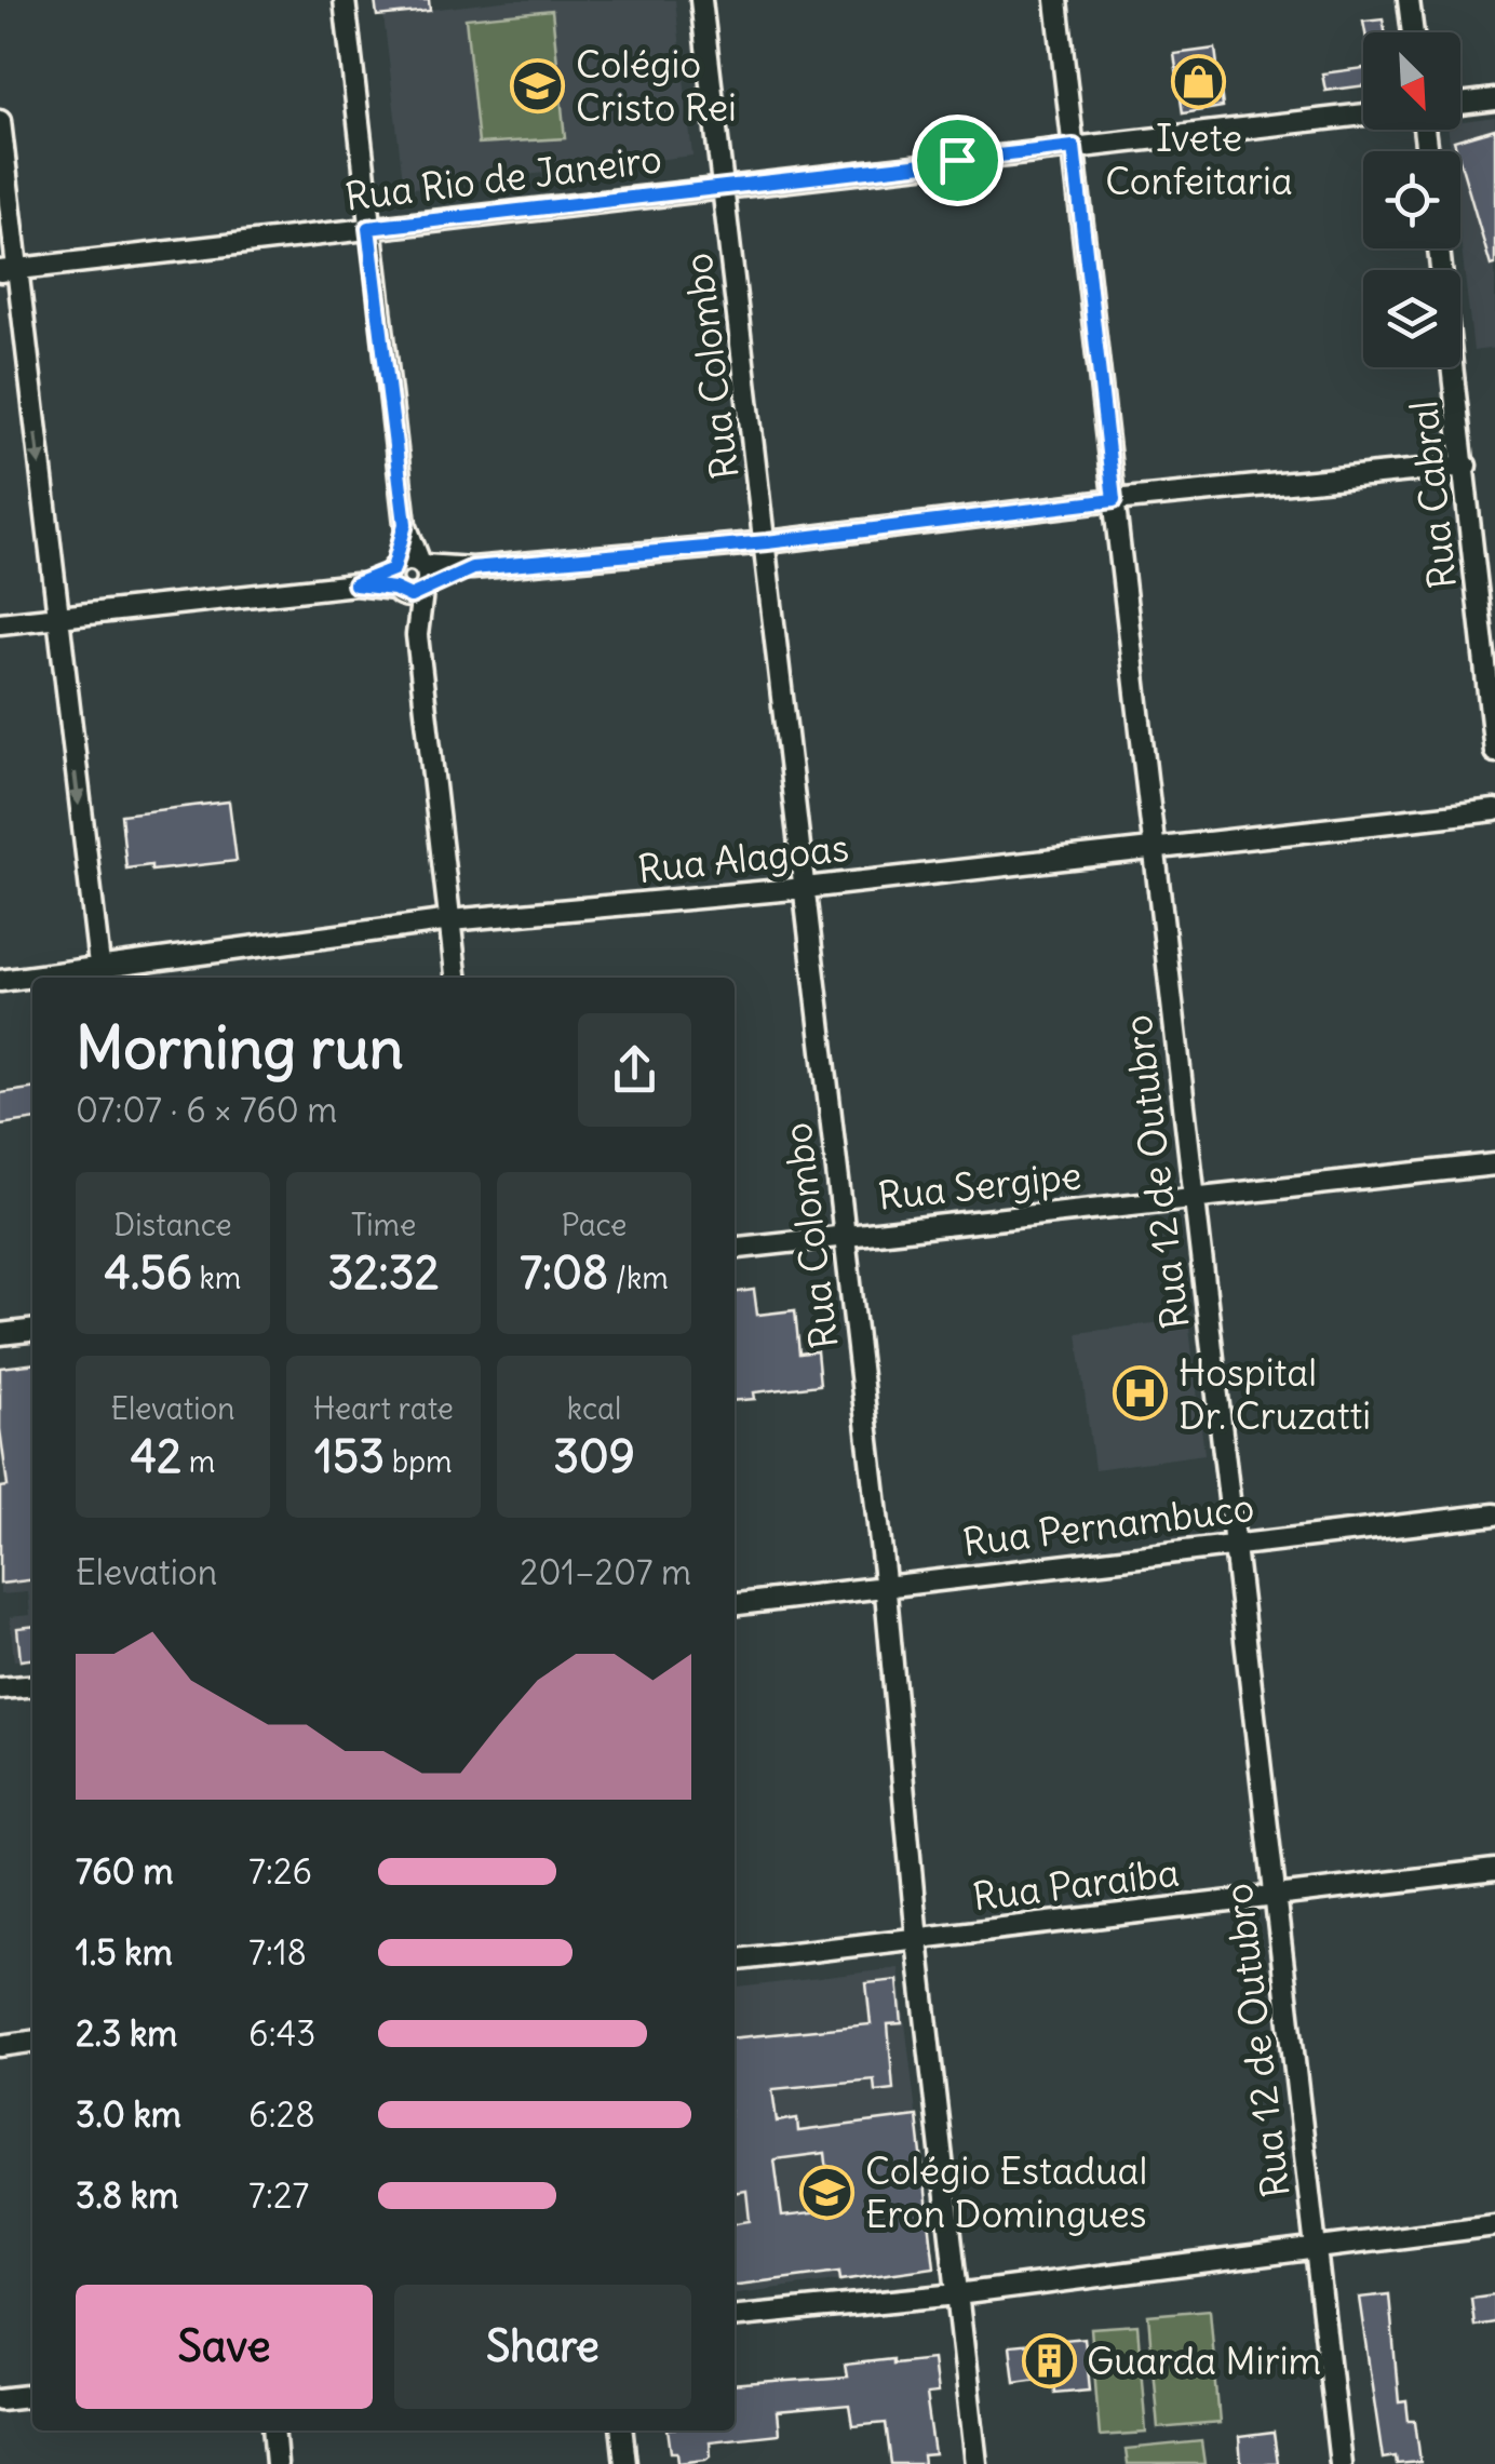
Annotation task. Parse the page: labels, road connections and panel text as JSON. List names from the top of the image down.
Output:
{
  "streets": {
    "street": [
      "Rua Rio de Janeiro",
      "Rua Colombo",
      "Rua Cabral",
      "Rua Alagoas",
      "Rua 12 de Outubro",
      "Rua Sergipe",
      "Rua Pernambuco",
      "Rua Paraíba"
    ]
  },
  "crossings": [
    ["Rua Rio de Janeiro", "Rua Colombo"],
    ["Rua Rio de Janeiro", "Rua 12 de Outubro"],
    ["Rua Colombo", "Rua Alagoas"],
    ["Rua Colombo", "Rua Sergipe"],
    ["Rua Colombo", "Rua Pernambuco"],
    ["Rua Colombo", "Rua Paraíba"],
    ["Rua Alagoas", "Rua 12 de Outubro"],
    ["Rua 12 de Outubro", "Rua Sergipe"],
    ["Rua 12 de Outubro", "Rua Pernambuco"],
    ["Rua 12 de Outubro", "Rua Paraíba"]
  ],
  "places": {
    "shop": ["Ivete Confeitaria"],
    "school or university": ["Colégio Cristo Rei", "Colégio Estadual Eron Domingues"],
    "hospital": ["Hospital Dr. Cruzatti"],
    "building": ["Guarda Mirim"]
  },
  "north": "bottom right",
  "page": {
    "heading": ["Morning run", "07:07 · 6 × 760 m"],
    "stats": [
      ["Distance", "4.56 km"],
      ["Time", "32:32"],
      ["Pace", "7:08 /km"],
      ["Elevation", "42 m"],
      ["Heart rate", "153 bpm"],
      ["kcal", "309"]
    ],
    "chart": ["Elevation", "201–207 m"],
    "list": [
      {
        "name": "760 m",
        "note": "7:26"
      },
      {
        "name": "1.5 km",
        "note": "7:18"
      },
      {
        "name": "2.3 km",
        "note": "6:43"
      },
      {
        "name": "3.0 km",
        "note": "6:28"
      },
      {
        "name": "3.8 km",
        "note": "7:27"
      }
    ],
    "buttons": ["Save", "Share"]
  }
}
